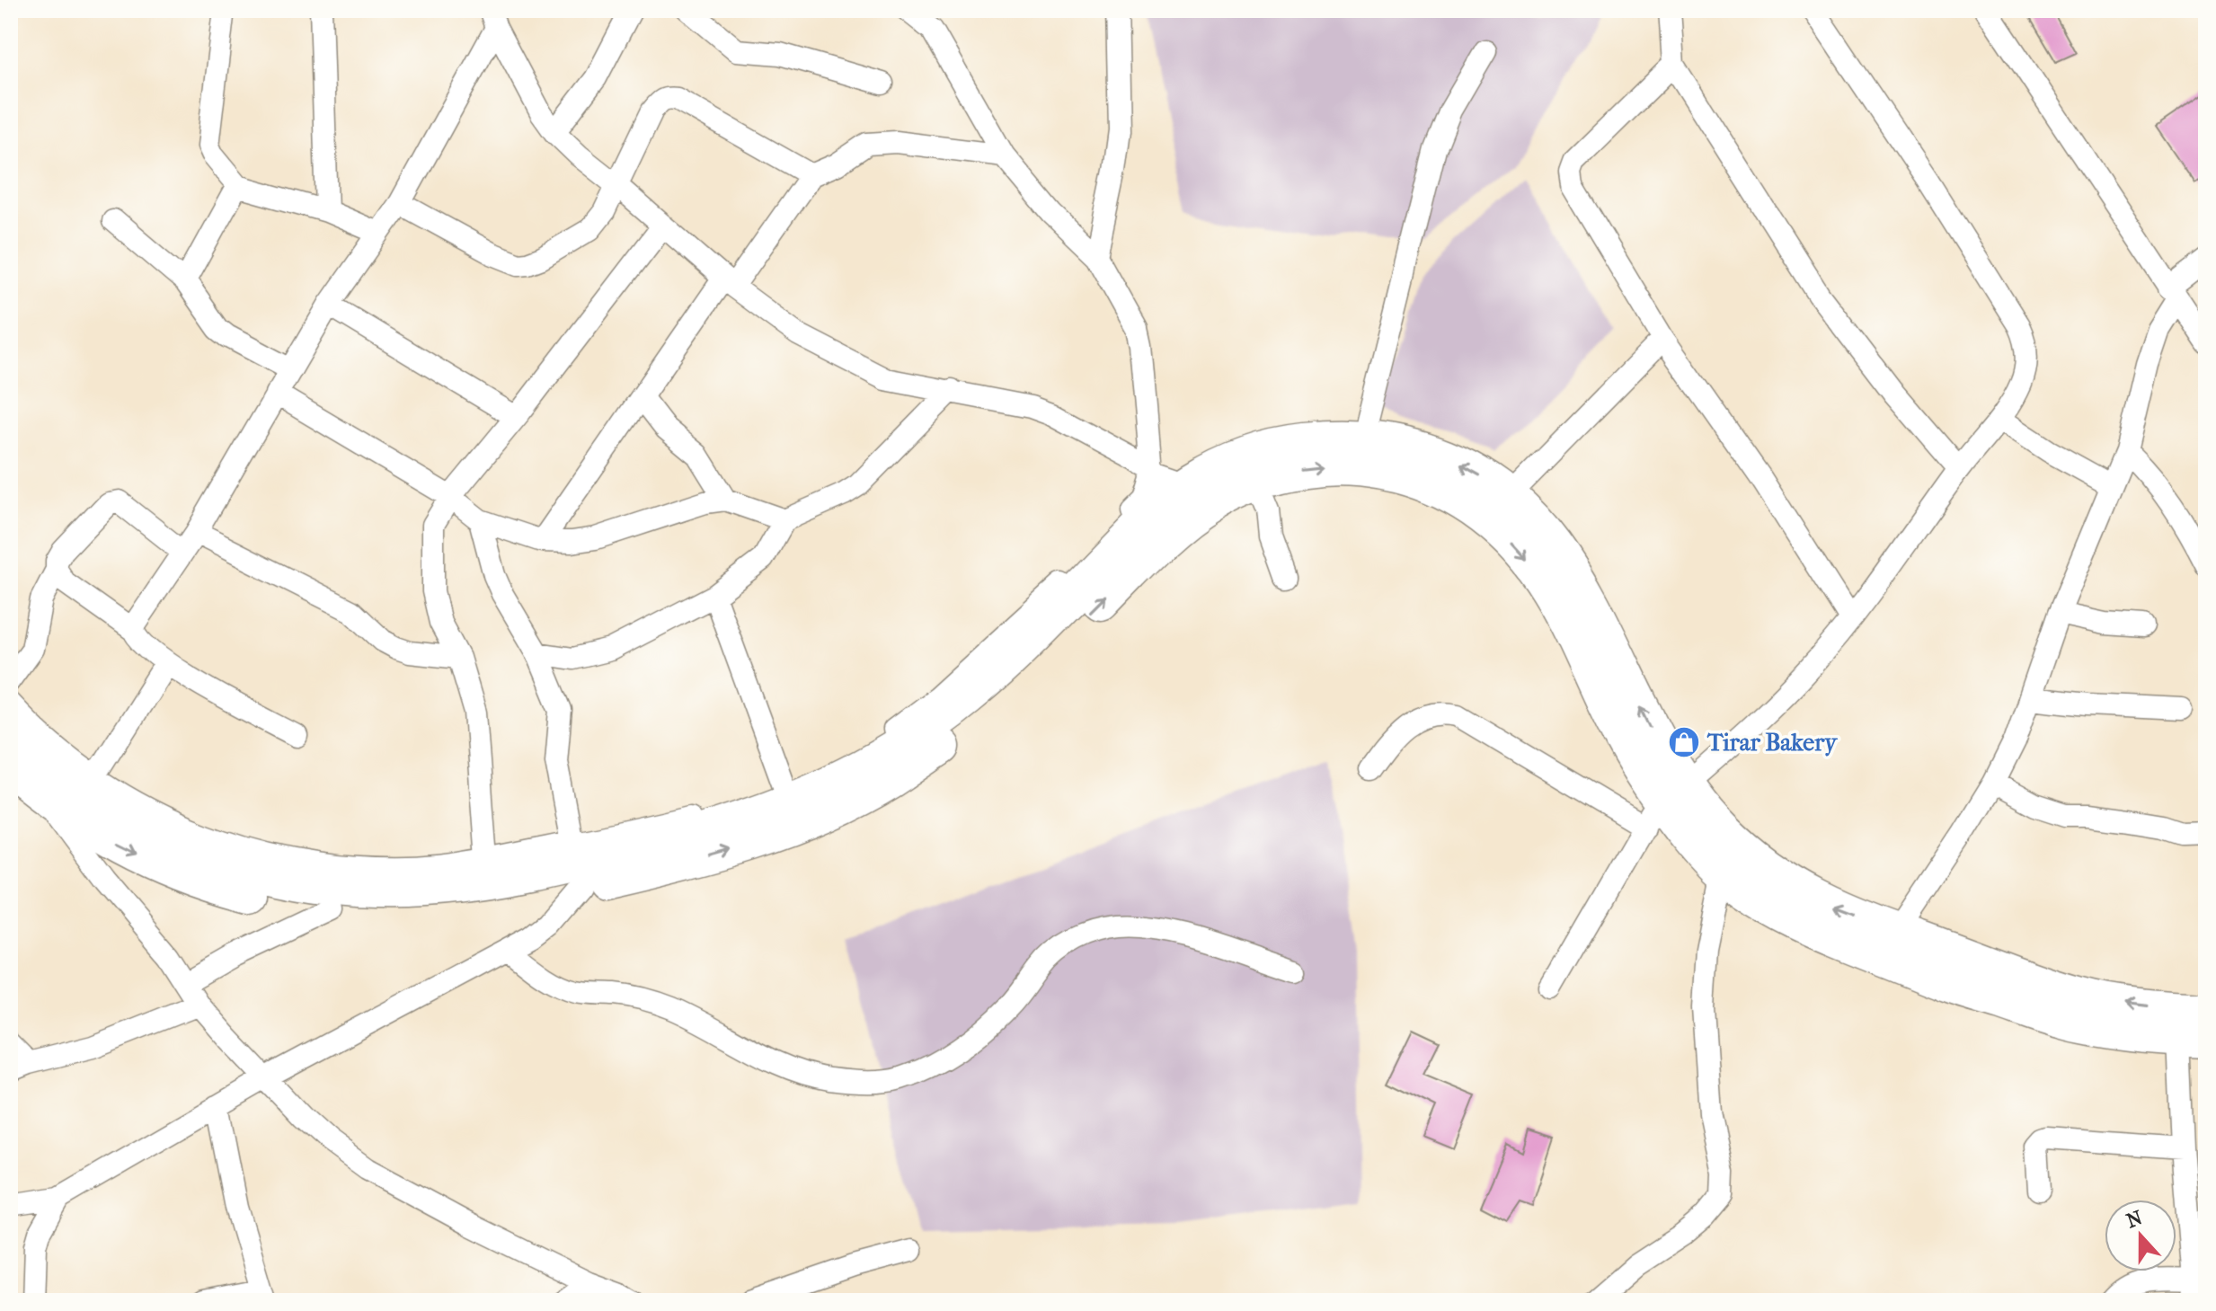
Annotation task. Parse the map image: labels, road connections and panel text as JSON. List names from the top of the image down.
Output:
{
  "places": {
    "shop": ["Tirar Bakery"]
  },
  "north": "top"
}
